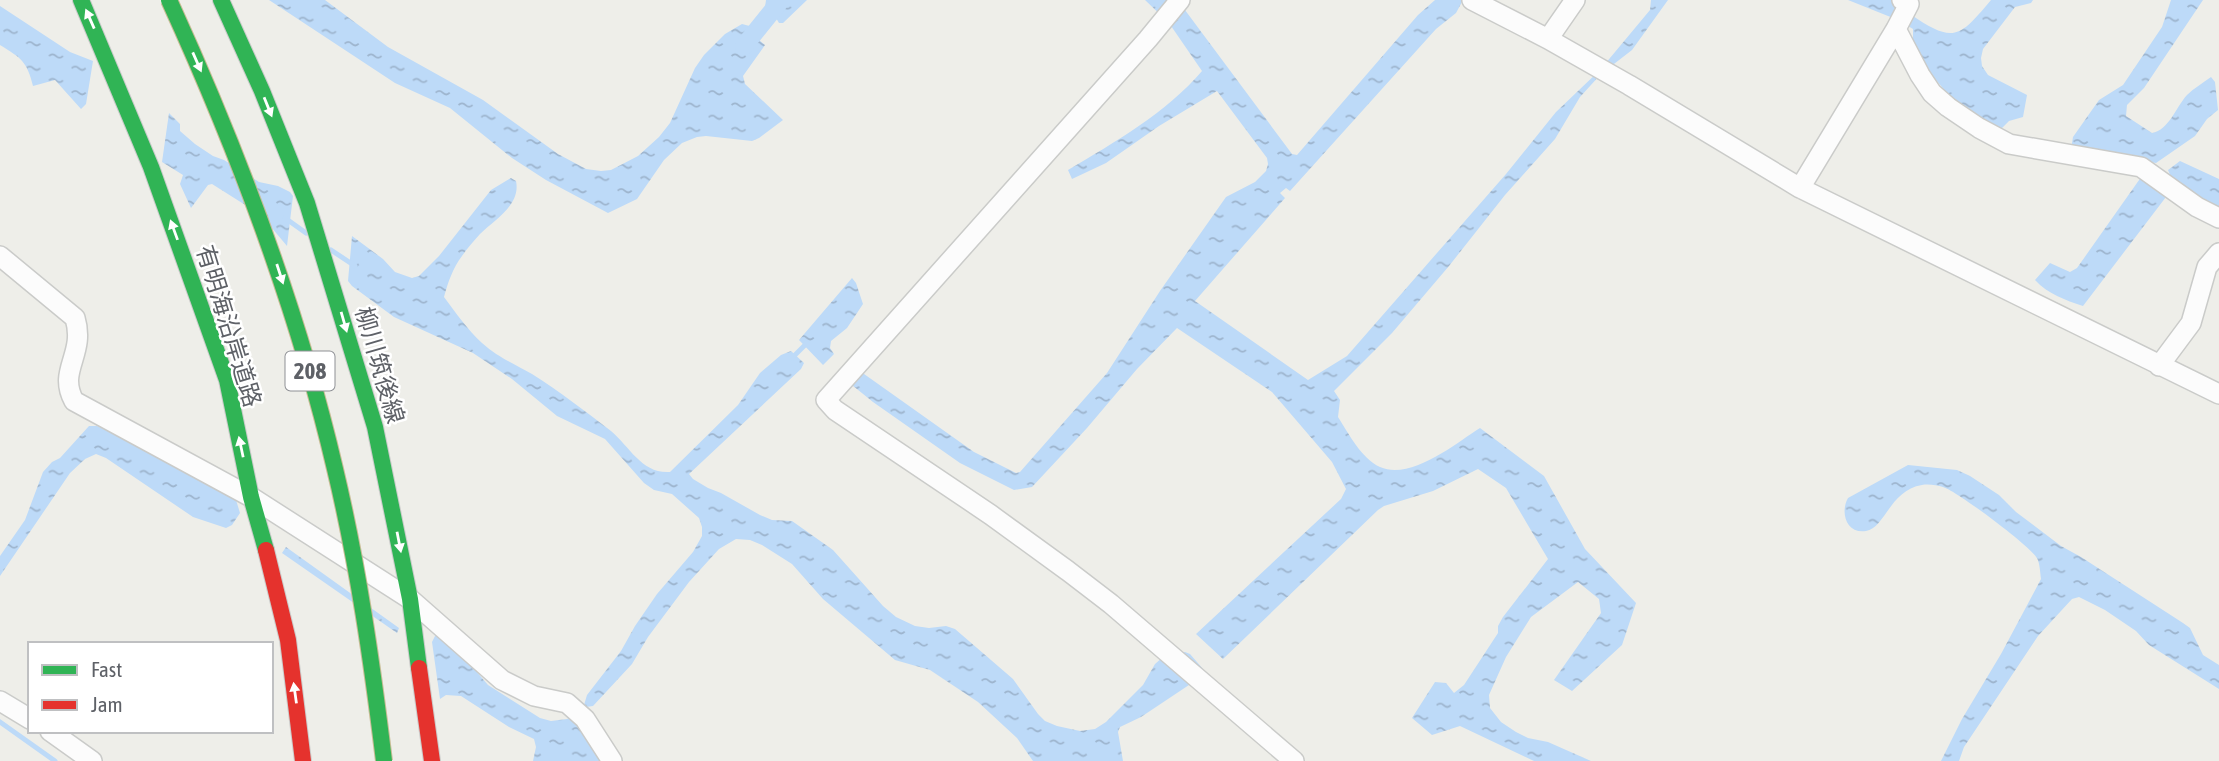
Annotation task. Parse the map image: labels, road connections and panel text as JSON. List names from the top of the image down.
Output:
{
  "streets": {
    "main road": ["有明海沿岸道路", "柳川筑後線", "208"]
  },
  "legend": ["Fast", "Jam"]
}
